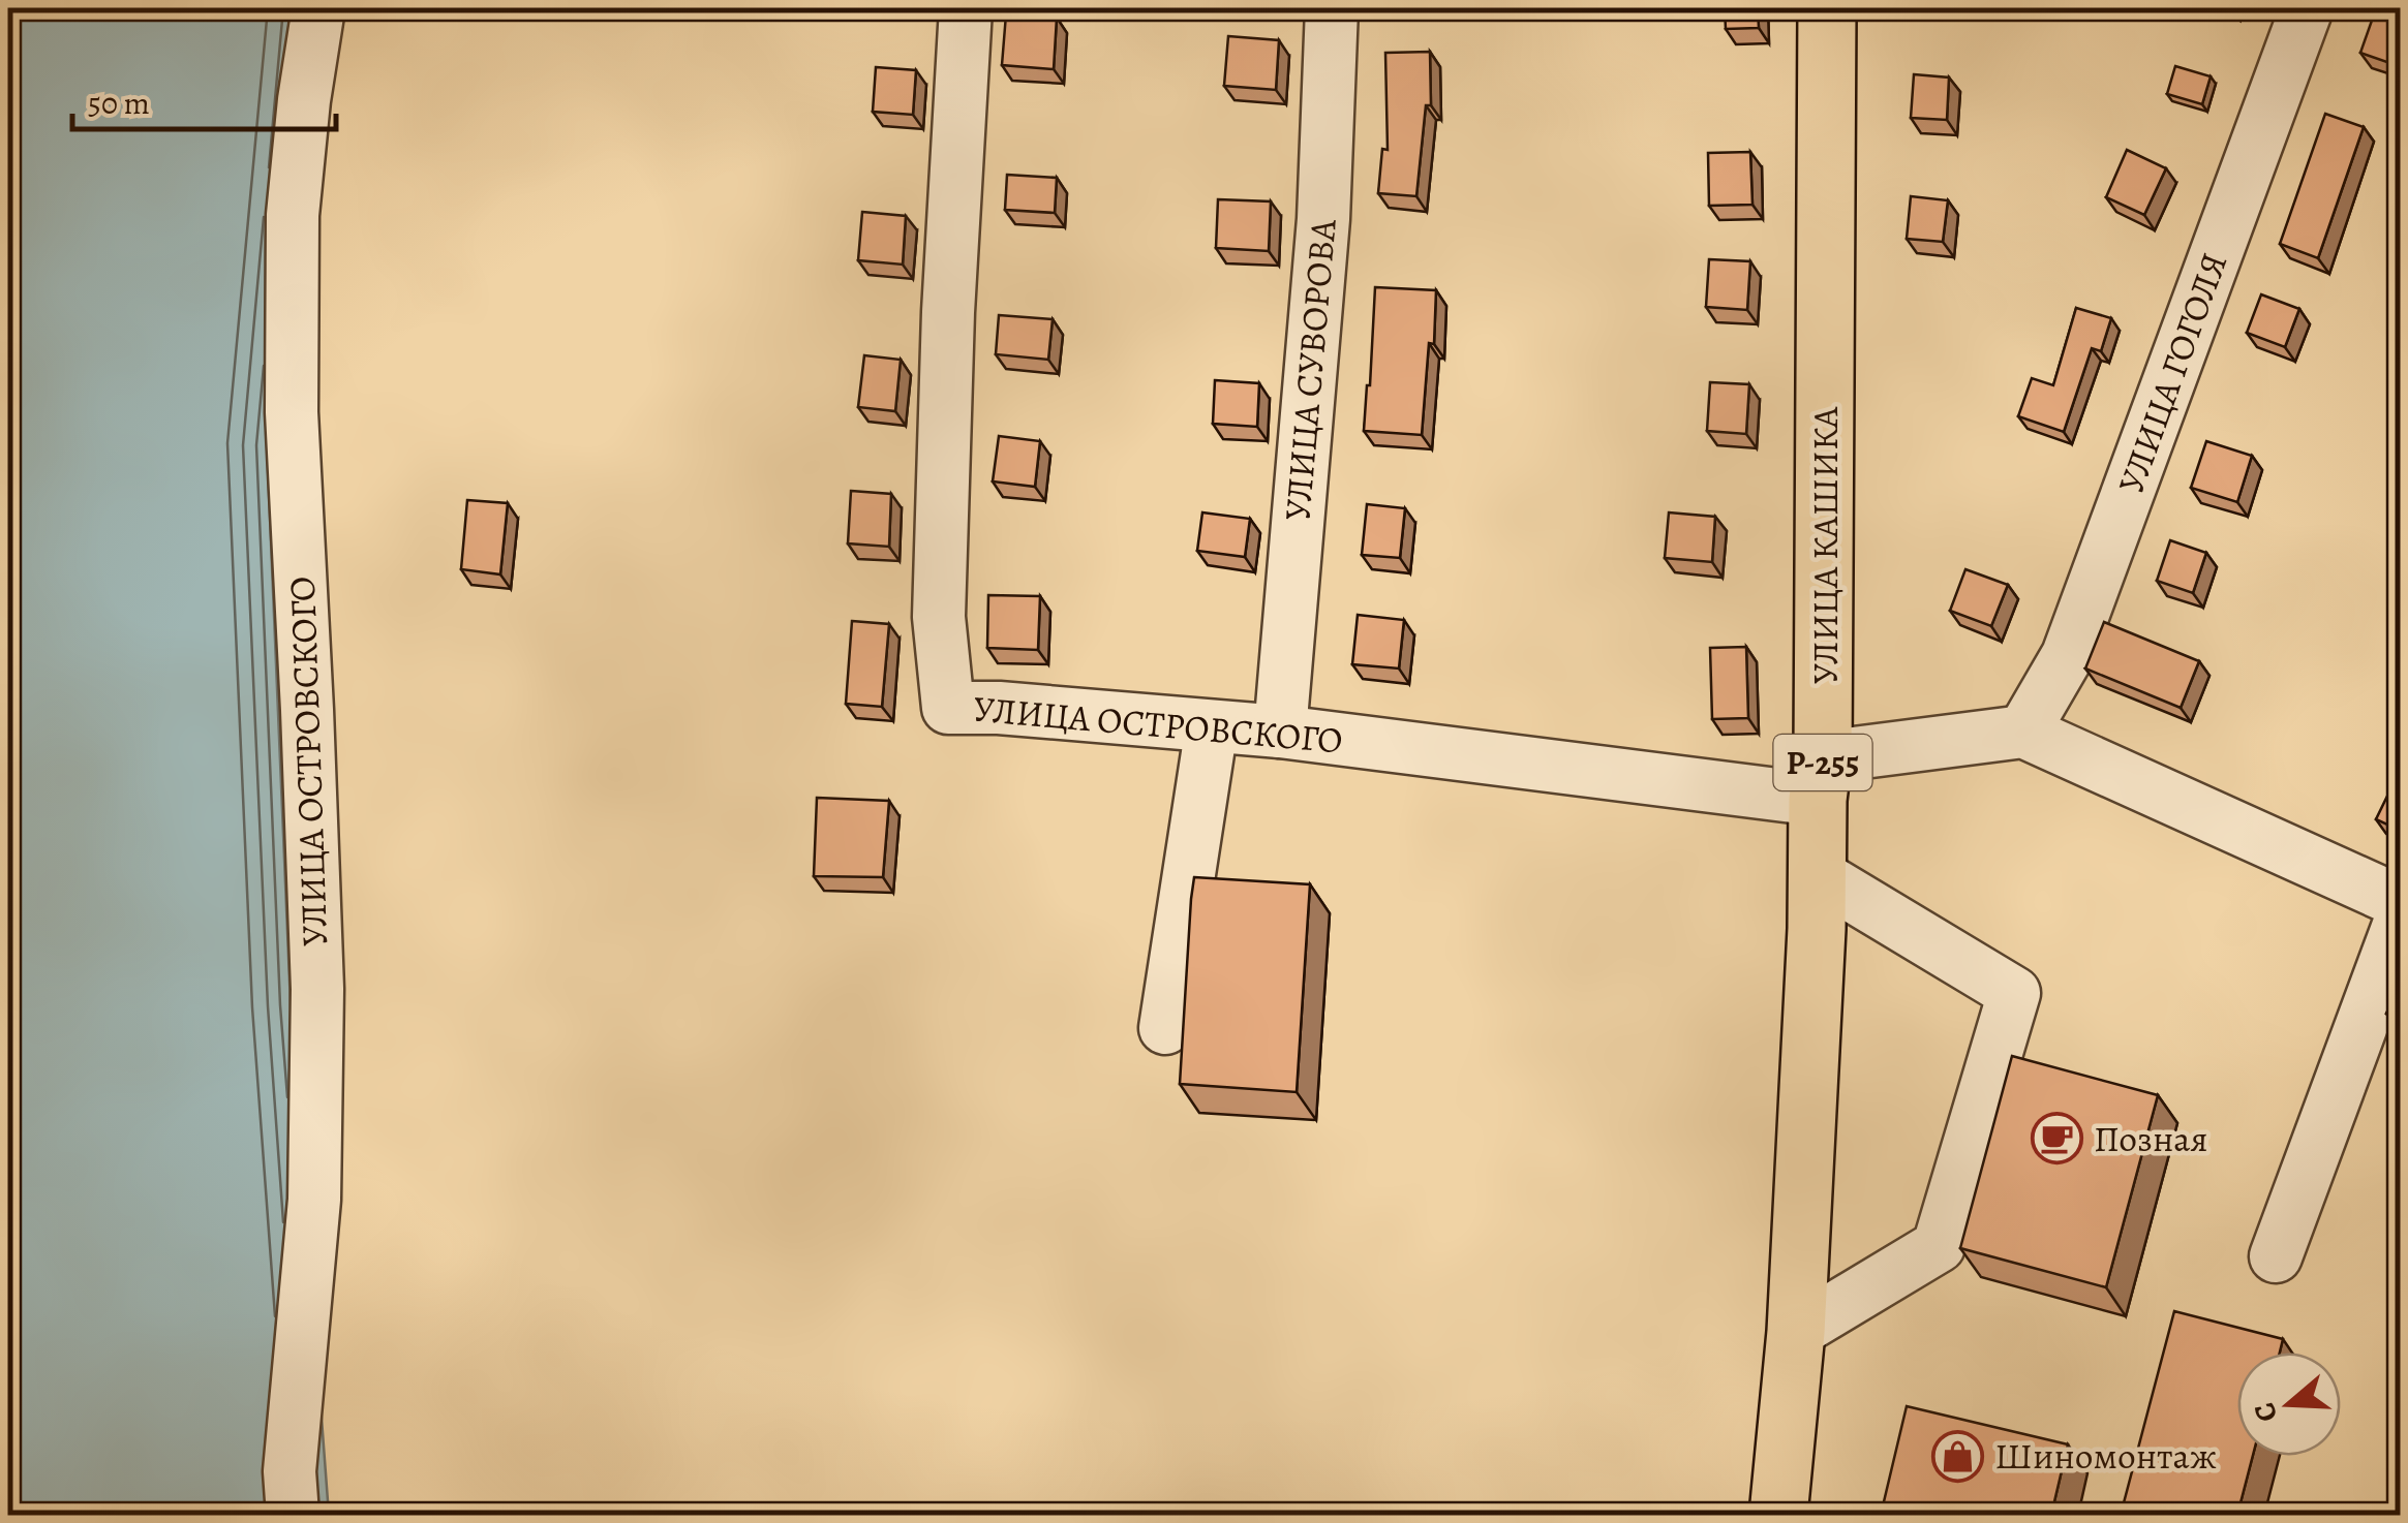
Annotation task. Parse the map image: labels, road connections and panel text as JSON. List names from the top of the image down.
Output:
{
  "streets": {
    "highway": ["УЛИЦА КАШИКА", "Р-255"],
    "street": ["УЛИЦА СУВОРОВА", "УЛИЦА ГОГОЛЯ", "УЛИЦА ОСТРОВСКОГО"]
  },
  "crossings": [
    ["УЛИЦА СУВОРОВА", "УЛИЦА ОСТРОВСКОГО"],
    ["УЛИЦА ГОГОЛЯ", "УЛИЦА ОСТРОВСКОГО"],
    ["УЛИЦА КАШИКА", "УЛИЦА ОСТРОВСКОГО"]
  ],
  "places": {
    "cafe": ["Позная"],
    "shop": ["Шиномонтаж"]
  },
  "scale_bar": "50 m",
  "north": "left"
}
